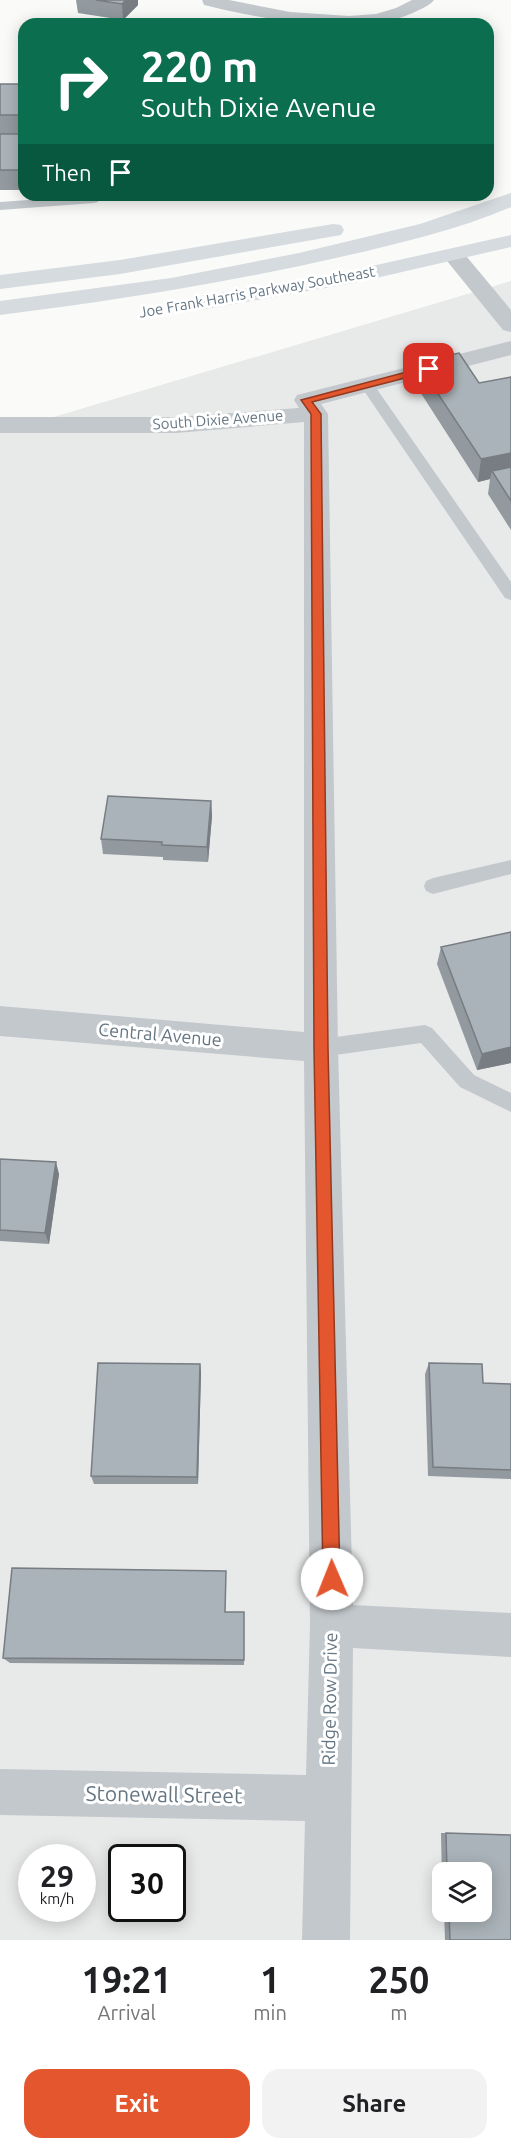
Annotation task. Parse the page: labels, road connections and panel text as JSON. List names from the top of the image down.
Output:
{
  "streets": {
    "main road": ["Joe Frank Harris Parkway Southeast"],
    "street": [
      "South Dixie Avenue",
      "Central Avenue",
      "Ridge Row Drive",
      "Stonewall Street"
    ]
  },
  "crossings": [
    ["South Dixie Avenue", "Ridge Row Drive"],
    ["Central Avenue", "Ridge Row Drive"],
    ["Ridge Row Drive", "Stonewall Street"]
  ],
  "page": {
    "turn": ["220 m", "South Dixie Avenue"],
    "then": "Then",
    "speed": "29 km/h",
    "limit": "30",
    "eta": [
      "19:21",
      "Arrival",
      "1",
      "min",
      "250",
      "m"
    ],
    "buttons": ["Exit", "Share"]
  }
}
